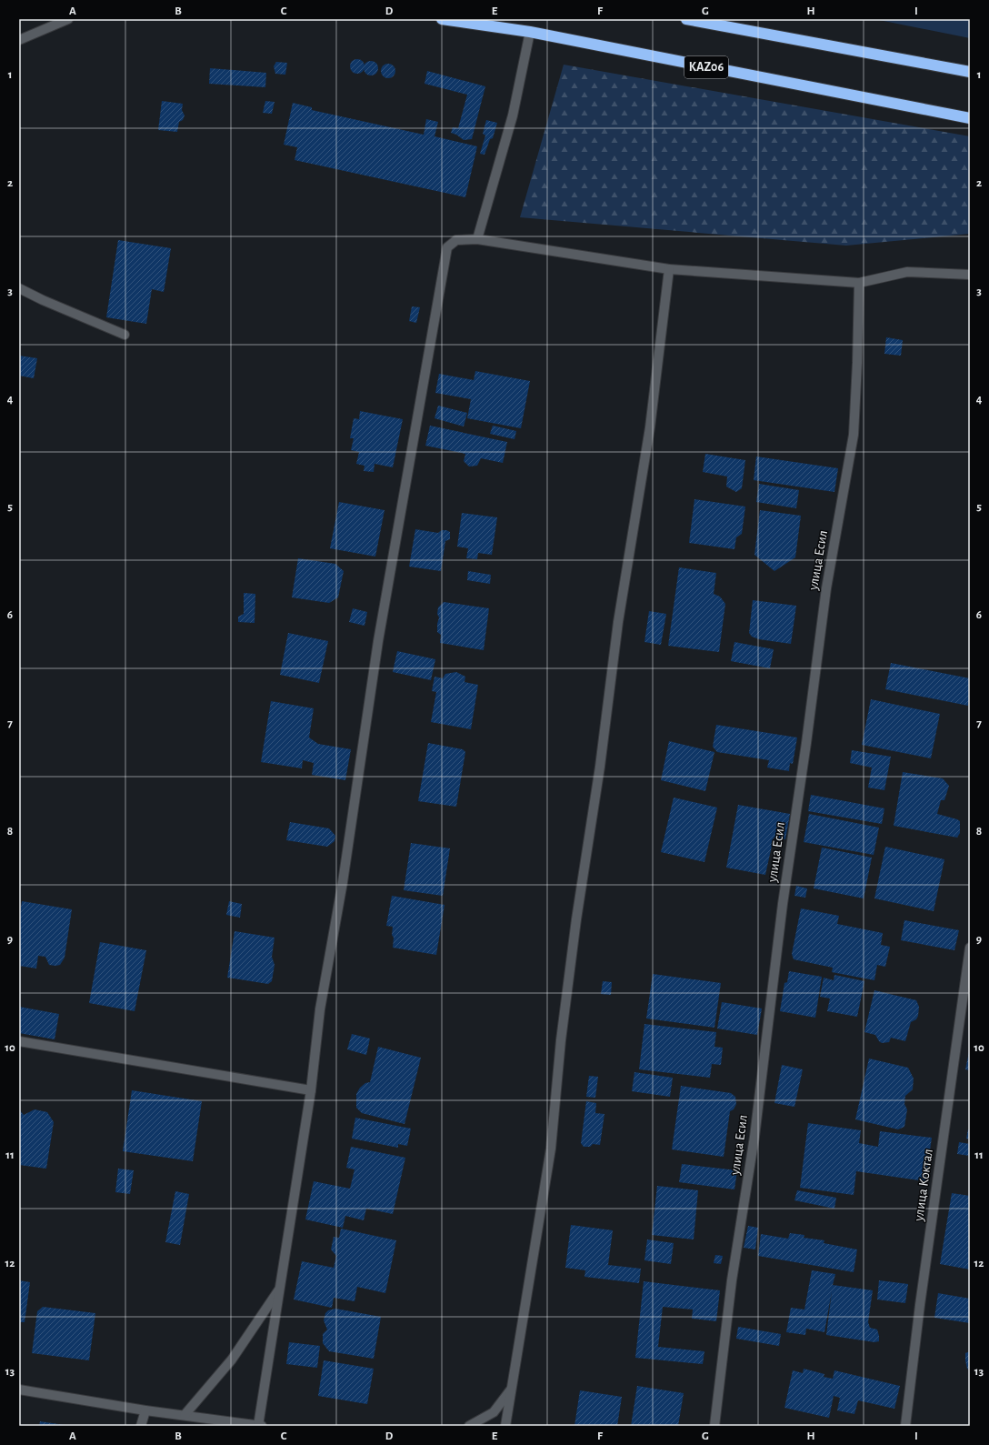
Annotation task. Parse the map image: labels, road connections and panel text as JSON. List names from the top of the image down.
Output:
{
  "streets": {
    "highway": ["KАZ06"],
    "street": ["улица Есил", "улица Коктал"]
  },
  "grid": {
    "columns": [
      "A",
      "B",
      "C",
      "D",
      "E",
      "F",
      "G",
      "H",
      "I"
    ],
    "rows": [
      "1",
      "2",
      "3",
      "4",
      "5",
      "6",
      "7",
      "8",
      "9",
      "10",
      "11",
      "12",
      "13"
    ]
  }
}
